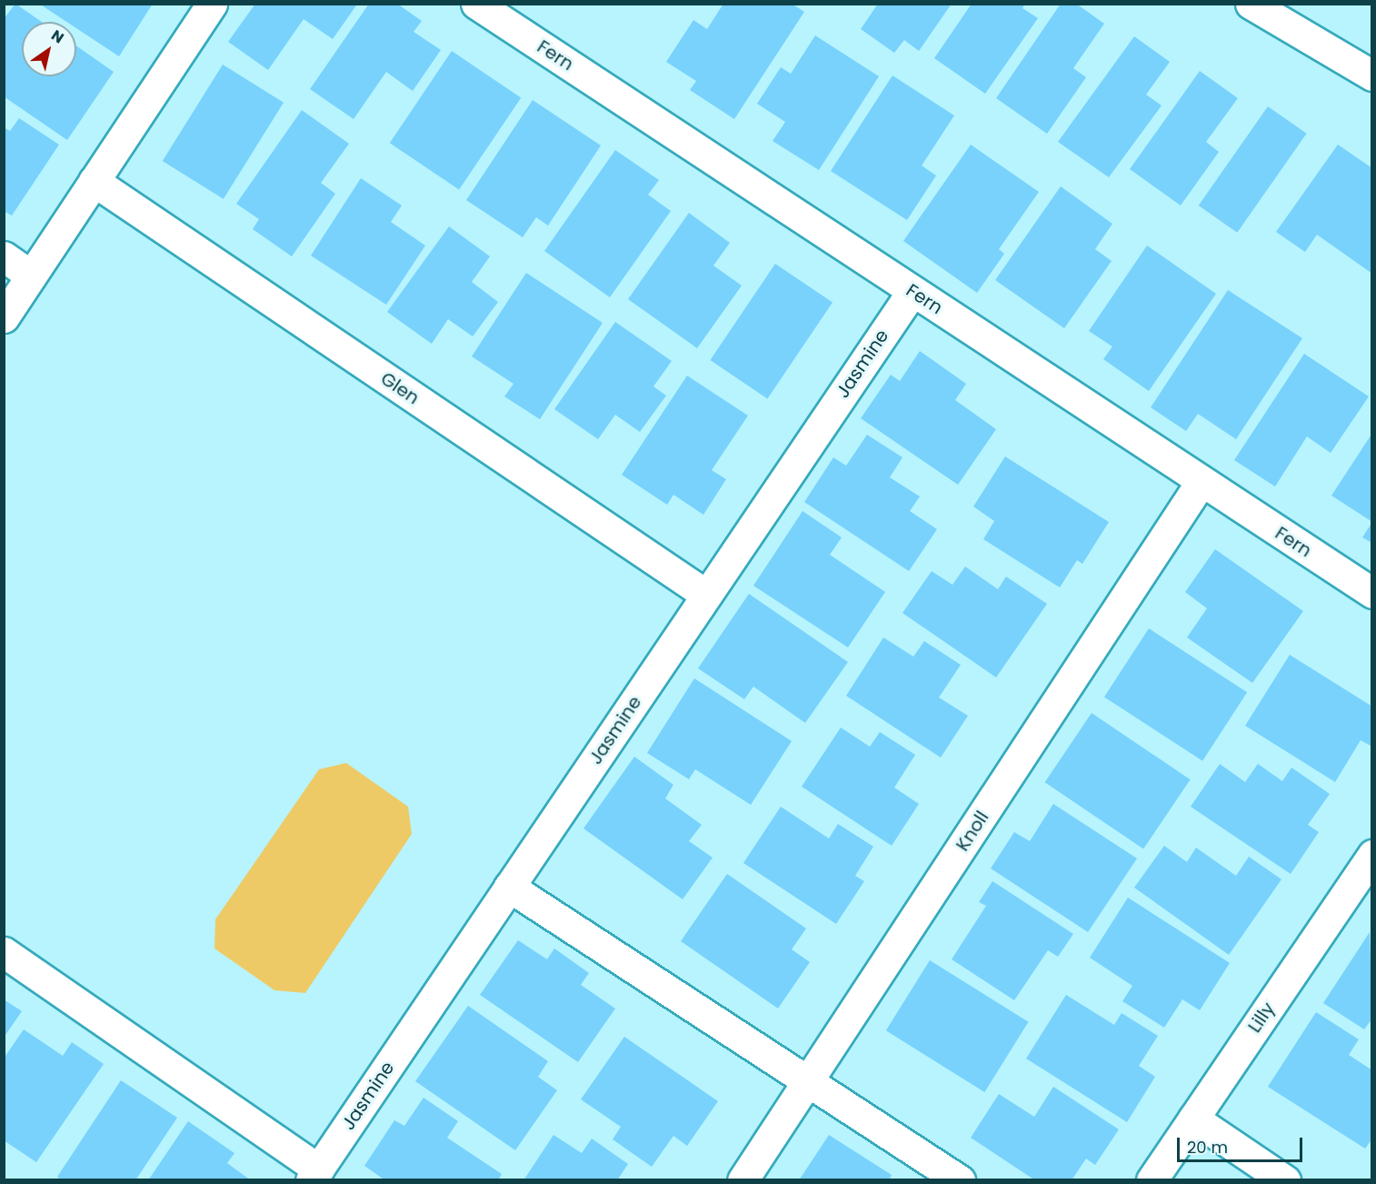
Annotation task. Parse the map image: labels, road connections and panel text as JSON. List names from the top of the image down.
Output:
{
  "streets": {
    "street": [
      "Fern",
      "Jasmine",
      "Glen",
      "Knoll",
      "Lilly"
    ]
  },
  "crossings": [
    ["Fern", "Jasmine"],
    ["Fern", "Knoll"],
    ["Jasmine", "Glen"]
  ],
  "scale_bar": "20 m",
  "north": "top right"
}
